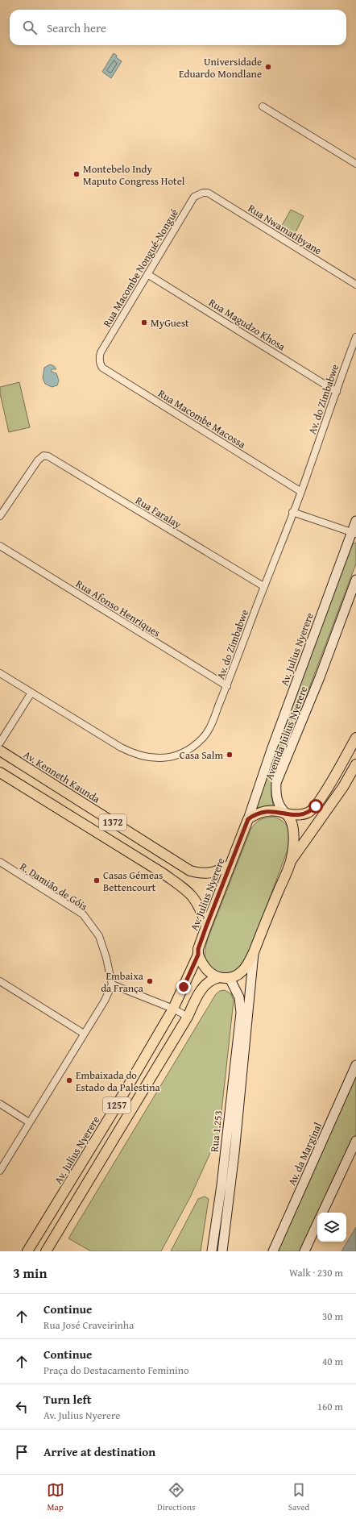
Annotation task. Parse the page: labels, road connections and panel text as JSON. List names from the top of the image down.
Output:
{
  "streets": {
    "main road": [
      "Av. Julius Nyerere",
      "Avenida Julius Nyerere",
      "Av. Kenneth Kaunda",
      "1372",
      "1257",
      "Rua 1.253",
      "Av. da Marginal"
    ],
    "street": [
      "Rua Nwamatibyane",
      "Rua Macombe Nongué-Nongué",
      "Rua Magudzo Khosa",
      "Av. do Zimbabwe",
      "Rua Macombe Macossa",
      "Rua Faralay",
      "Rua Afonso Henriques",
      "R. Damião de Góis"
    ]
  },
  "crossings": [
    ["Rua Nwamatibyane", "Rua Macombe Nongué-Nongué"],
    ["Rua Macombe Nongué-Nongué", "Rua Magudzo Khosa"],
    ["Rua Macombe Nongué-Nongué", "Rua Macombe Macossa"],
    ["Rua Magudzo Khosa", "Av. do Zimbabwe"],
    ["Av. do Zimbabwe", "Rua Macombe Macossa"],
    ["Av. do Zimbabwe", "Rua Faralay"],
    ["Av. do Zimbabwe", "Rua Afonso Henriques"],
    ["Av. Julius Nyerere", "Av. Kenneth Kaunda"],
    ["Av. Julius Nyerere", "1372"]
  ],
  "places": [
    "Universidade Eduardo Mondlane",
    "Montebelo Indy Maputo Congress Hotel",
    "MyGuest",
    "Casa Salm",
    "Casas Gémeas Bettencourt",
    "Embaixa da França",
    "Embaixada do Estado da Palestina"
  ],
  "page": {
    "search": "Search here",
    "heading": ["3 min", "Walk · 230 m"],
    "list": [
      ["Continue", "Rua José Craveirinha", "30 m"],
      ["Continue", "Praça do Destacamento Feminino", "40 m"],
      ["Turn left", "Av. Julius Nyerere", "160 m"],
      "Arrive at destination"
    ],
    "nav": ["Map", "Directions", "Saved"]
  }
}
